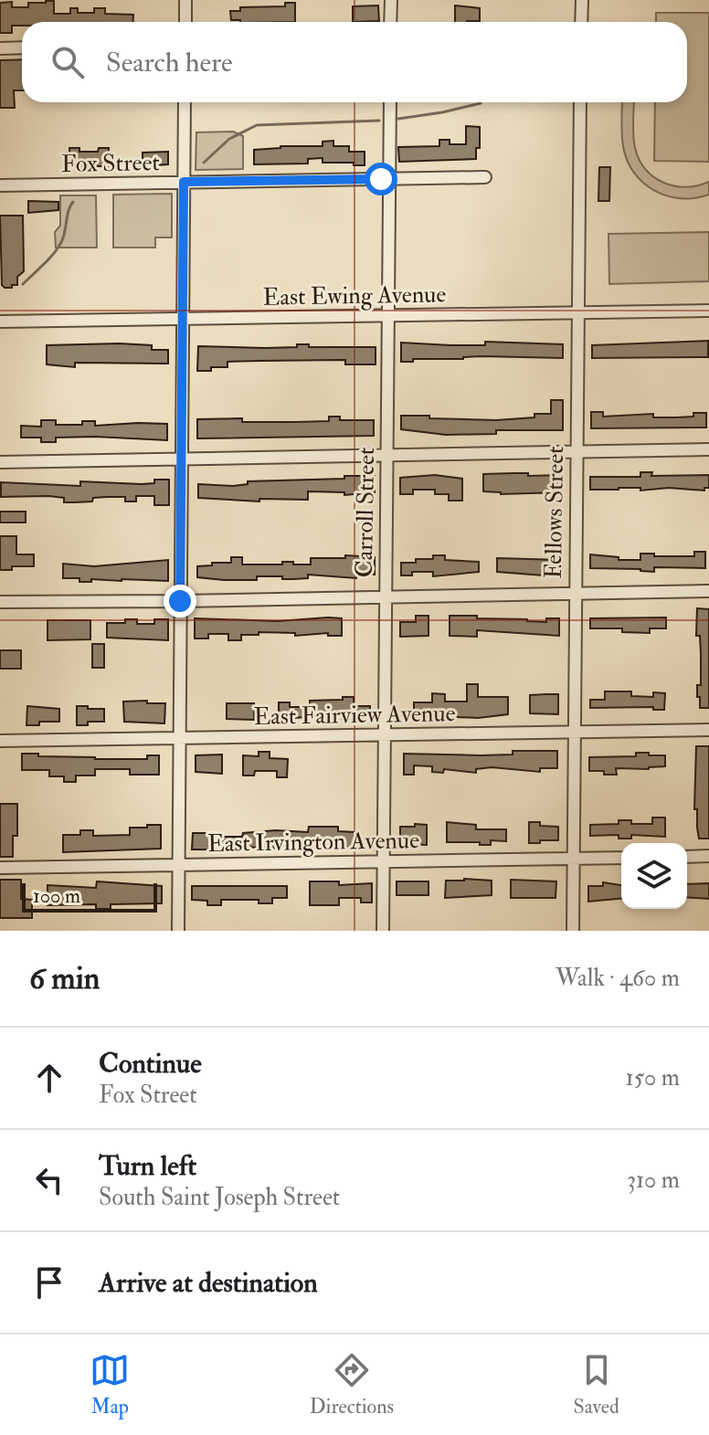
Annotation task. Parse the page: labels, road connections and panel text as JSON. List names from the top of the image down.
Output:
{
  "streets": {
    "street": [
      "Fox Street",
      "East Ewing Avenue",
      "Carroll Street",
      "Fellows Street",
      "East Fairview Avenue",
      "East Irvington Avenue"
    ]
  },
  "crossings": [
    ["Fox Street", "Carroll Street"],
    ["East Ewing Avenue", "Carroll Street"],
    ["East Ewing Avenue", "Fellows Street"],
    ["Carroll Street", "East Fairview Avenue"],
    ["Carroll Street", "East Irvington Avenue"],
    ["Fellows Street", "East Fairview Avenue"],
    ["Fellows Street", "East Irvington Avenue"]
  ],
  "scale_bar": "100 m",
  "page": {
    "search": "Search here",
    "scale": "100 m",
    "heading": ["6 min", "Walk · 460 m"],
    "list": [
      ["Continue", "Fox Street", "150 m"],
      ["Turn left", "South Saint Joseph Street", "310 m"],
      "Arrive at destination"
    ],
    "nav": ["Map", "Directions", "Saved"]
  }
}
